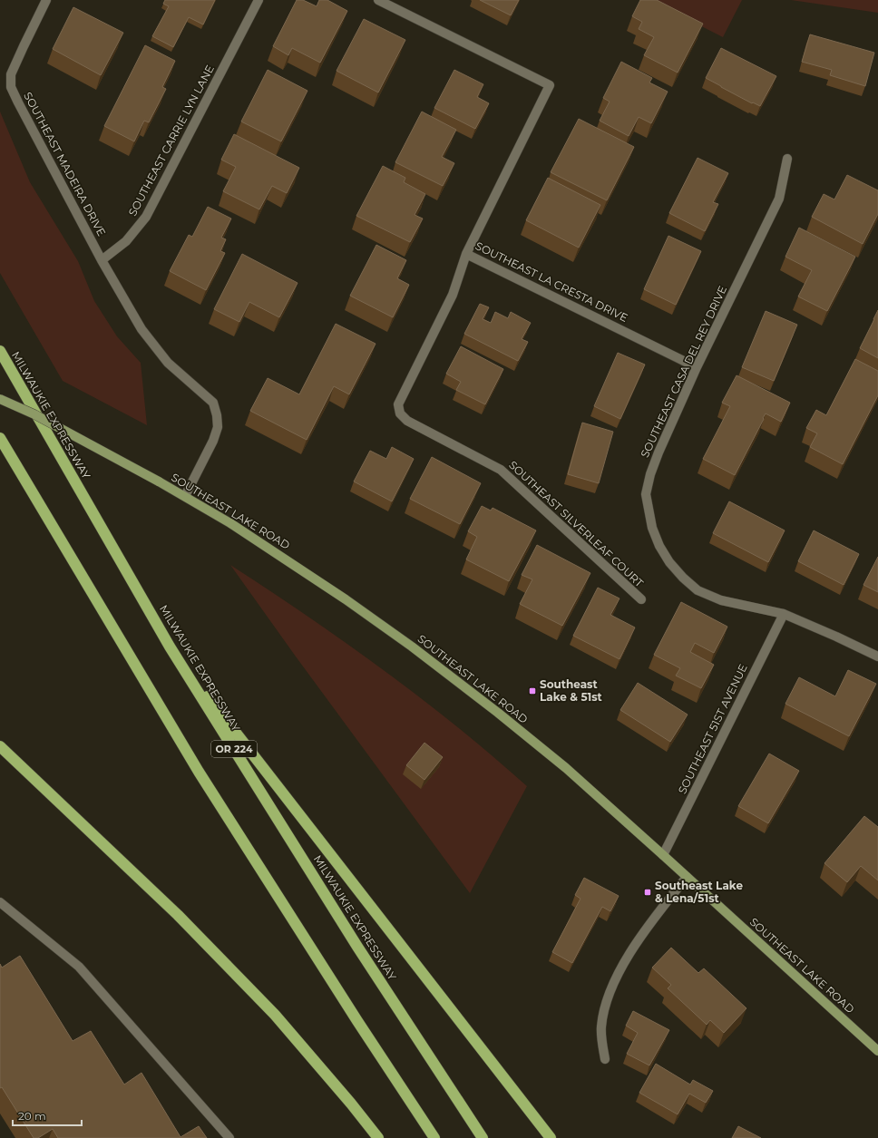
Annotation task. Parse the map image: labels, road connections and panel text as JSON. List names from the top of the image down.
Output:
{
  "streets": {
    "highway": ["MILWAUKIE EXPRESSWAY", "OR 224"],
    "main road": ["SOUTHEAST LAKE ROAD"],
    "street": [
      "SOUTHEAST CARRIE LYN LANE",
      "SOUTHEAST MADEIRA DRIVE",
      "SOUTHEAST LA CRESTA DRIVE",
      "SOUTHEAST CASA DEL REY DRIVE",
      "SOUTHEAST SILVERLEAF COURT",
      "SOUTHEAST 51ST AVENUE"
    ]
  },
  "crossings": [
    ["SOUTHEAST CARRIE LYN LANE", "SOUTHEAST MADEIRA DRIVE"],
    ["SOUTHEAST LA CRESTA DRIVE", "SOUTHEAST CASA DEL REY DRIVE"],
    ["SOUTHEAST LA CRESTA DRIVE", "SOUTHEAST SILVERLEAF COURT"],
    ["SOUTHEAST CASA DEL REY DRIVE", "SOUTHEAST 51ST AVENUE"],
    ["SOUTHEAST LAKE ROAD", "SOUTHEAST 51ST AVENUE"]
  ],
  "places": {
    "transit": ["Southeast Lake & 51st", "Southeast Lake & Lena/51st"]
  },
  "scale_bar": "20 m"
}
